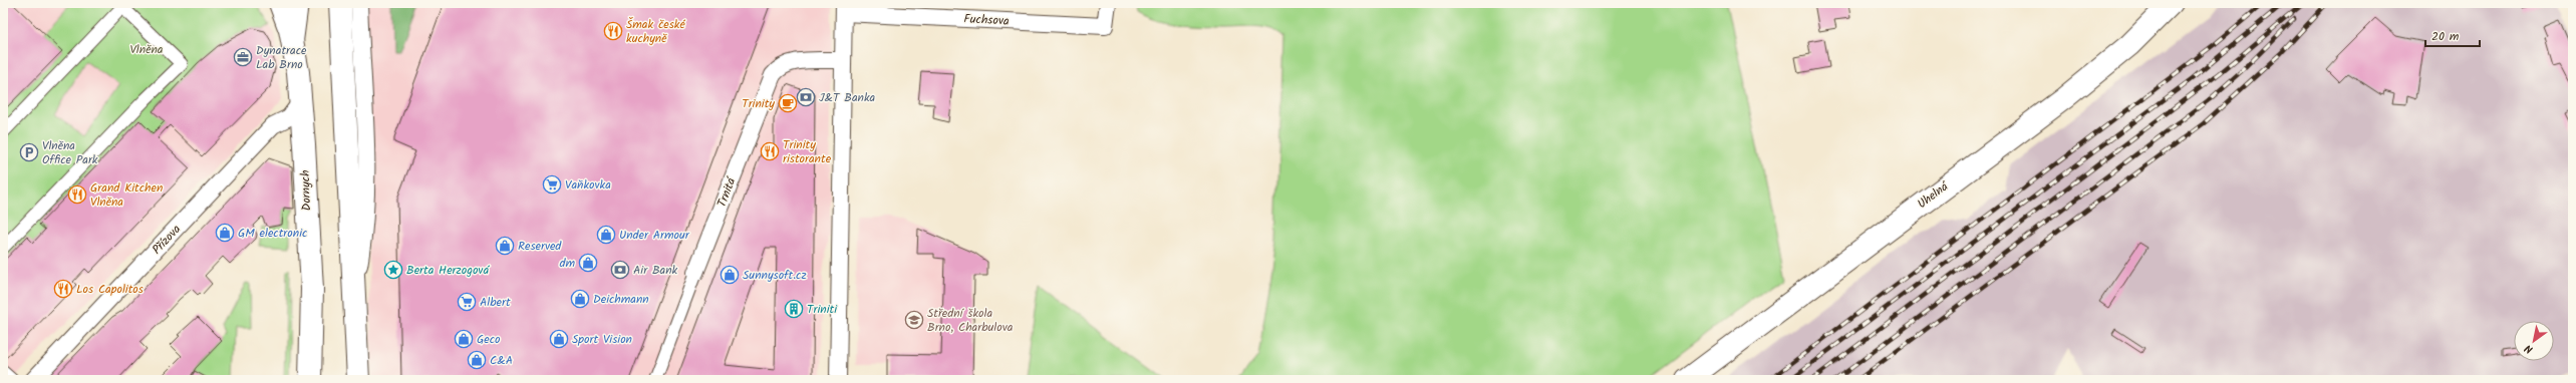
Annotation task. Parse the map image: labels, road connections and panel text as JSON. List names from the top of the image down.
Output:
{
  "streets": {
    "main road": ["Dornych", "Uhelná"],
    "street": ["Fuchsova", "Trnitá", "Přízova"]
  },
  "crossings": [
    ["Dornych", "Přízova"]
  ],
  "parks": ["Vlněna"],
  "places": {
    "restaurant": [
      "Šmak české kuchyně",
      "Trinity ristorante",
      "Grand Kitchen Vlněna",
      "Los Capolitos"
    ],
    "office": ["Dynatrace Lab Brno"],
    "bank": ["J&T Banka", "Air Bank"],
    "cafe": ["Trinity"],
    "parking": ["Vlněna Office Park"],
    "supermarket": ["Vaňkovka", "Albert"],
    "shop": [
      "GM electronic",
      "Under Armour",
      "Reserved",
      "dm",
      "Sunnysoft.cz",
      "Deichmann",
      "Geco",
      "Sport Vision",
      "C&A"
    ],
    "place": ["Berta Herzogová"],
    "building": ["Triniti"],
    "school or university": ["Střední škola Brno, Charbulova"]
  },
  "scale_bar": "20 m",
  "north": "bottom left"
}
